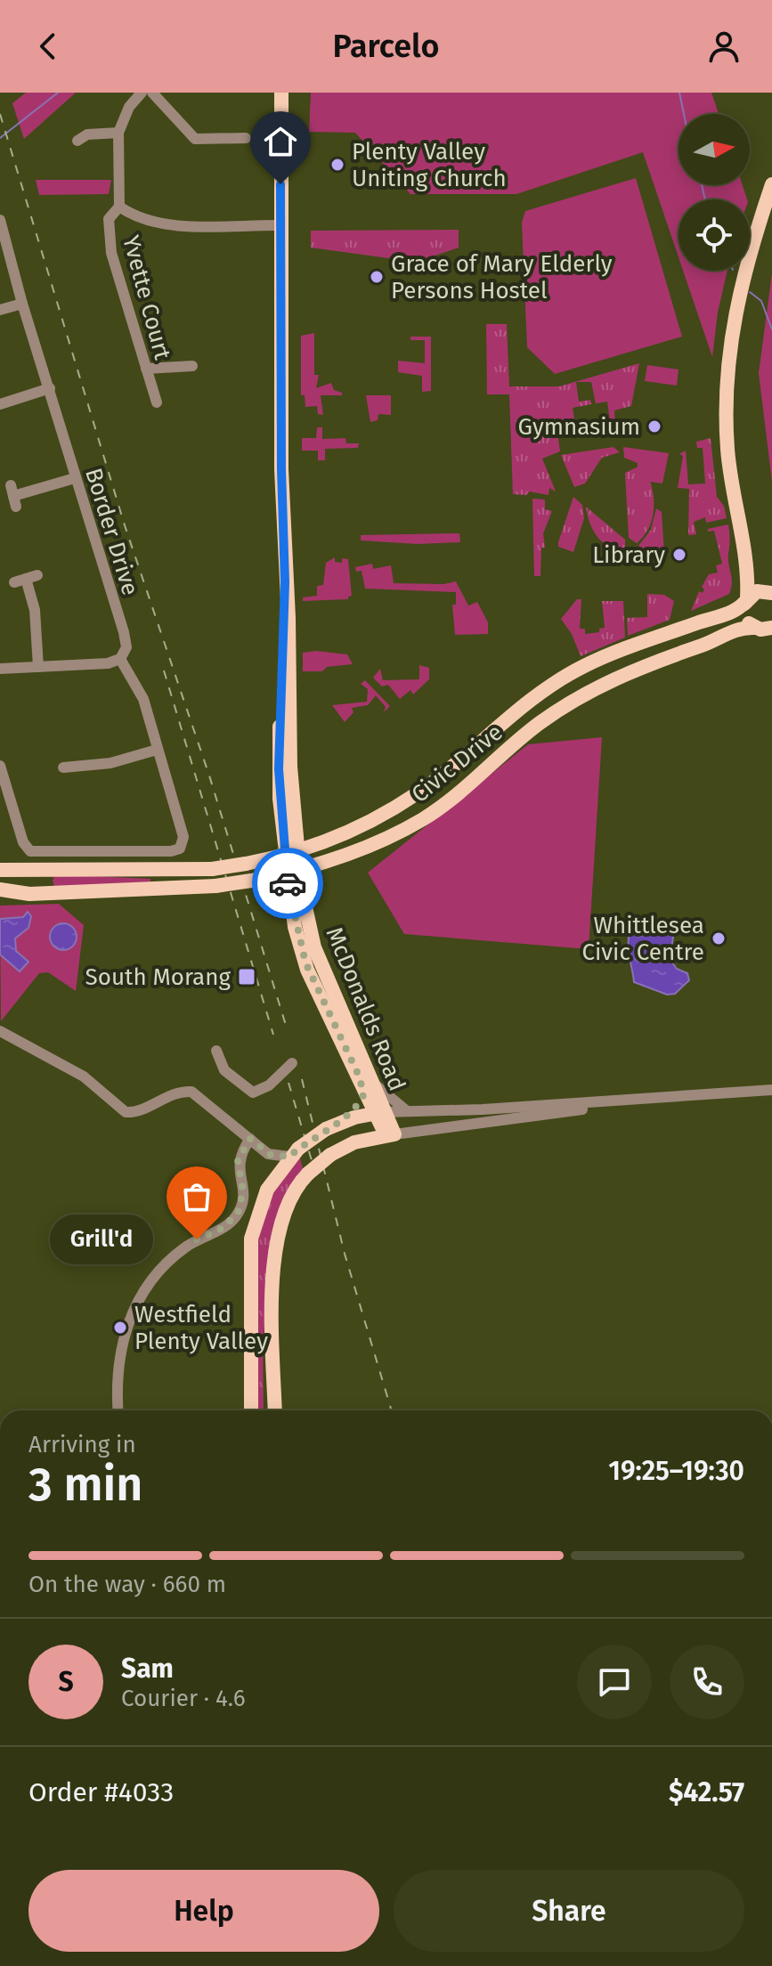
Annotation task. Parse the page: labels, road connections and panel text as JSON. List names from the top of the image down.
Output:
{
  "streets": {
    "main road": ["Civic Drive", "McDonalds Road"],
    "street": ["Yvette Court", "Border Drive"]
  },
  "crossings": [
    ["Civic Drive", "McDonalds Road"]
  ],
  "places": {
    "other": [
      "Plenty Valley Uniting Church",
      "Grace of Mary Elderly Persons Hostel",
      "Gymnasium",
      "Library",
      "Whittlesea Civic Centre",
      "Grill'd",
      "Westfield Plenty Valley"
    ],
    "transit": ["South Morang"]
  },
  "north": "right",
  "page": {
    "header": "Parcelo",
    "bubble": "Grill'd",
    "heading": ["3 min", "Arriving in", "19:25–19:30"],
    "panel": [
      "Sam",
      "Courier · 4.6",
      "Order #4033",
      "$42.57"
    ],
    "bar": "On the way · 660 m",
    "round": "S",
    "buttons": ["Help", "Share"]
  }
}
